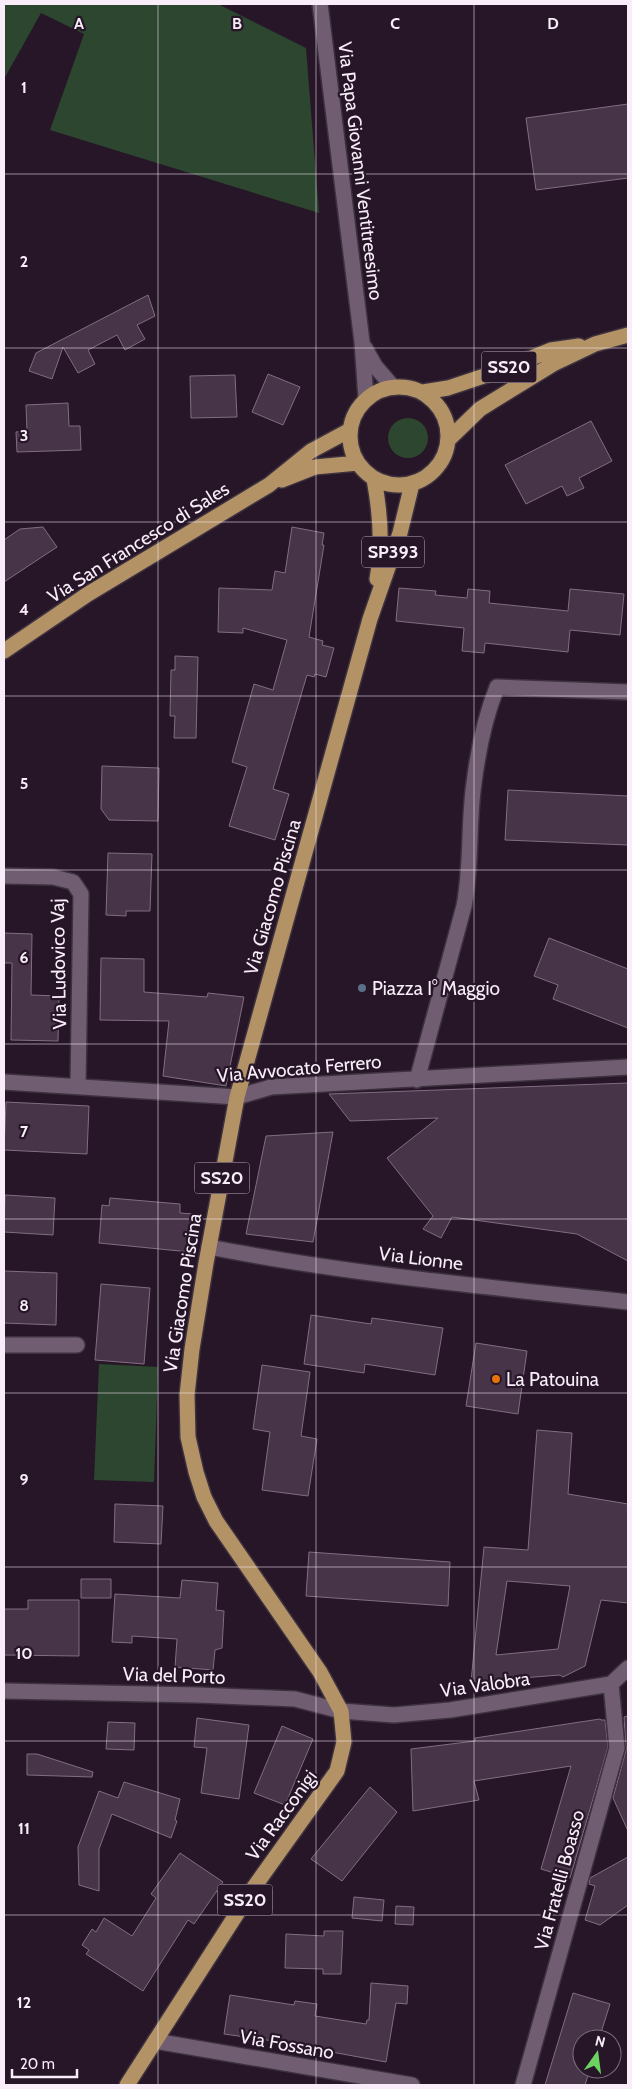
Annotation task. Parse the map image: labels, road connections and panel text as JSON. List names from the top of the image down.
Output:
{
  "streets": {
    "main road": [
      "SS20",
      "Via San Francesco di Sales",
      "SP393",
      "Via Giacomo Piscina",
      "Via Racconigi"
    ],
    "street": [
      "Via Papa Giovanni Ventitreesimo",
      "Via Ludovico Vaj",
      "Via Avvocato Ferrero",
      "Via Lionne",
      "Via del Porto",
      "Via Valobra",
      "Via Fratelli Boasso",
      "Via Fossano"
    ]
  },
  "crossings": [
    ["Via Papa Giovanni Ventitreesimo", "SS20"],
    ["Via Papa Giovanni Ventitreesimo", "Via Giacomo Piscina"],
    ["SS20", "Via Giacomo Piscina"],
    ["Via Giacomo Piscina", "Via Avvocato Ferrero"],
    ["Via Giacomo Piscina", "Via Lionne"],
    ["Via Giacomo Piscina", "Via del Porto"],
    ["Via Giacomo Piscina", "Via Valobra"],
    ["Via Giacomo Piscina", "Via Racconigi"],
    ["Via Ludovico Vaj", "Via Avvocato Ferrero"],
    ["Via del Porto", "Via Valobra"],
    ["Via del Porto", "Via Racconigi"],
    ["Via Valobra", "Via Racconigi"],
    ["Via Valobra", "Via Fratelli Boasso"],
    ["Via Racconigi", "Via Fossano"]
  ],
  "places": ["Piazza I° Maggio", "La Patouina"],
  "scale_bar": "20 m",
  "north": "top",
  "grid": {
    "columns": [
      "A",
      "B",
      "C",
      "D"
    ],
    "rows": [
      "1",
      "2",
      "3",
      "4",
      "5",
      "6",
      "7",
      "8",
      "9",
      "10",
      "11",
      "12"
    ]
  }
}
